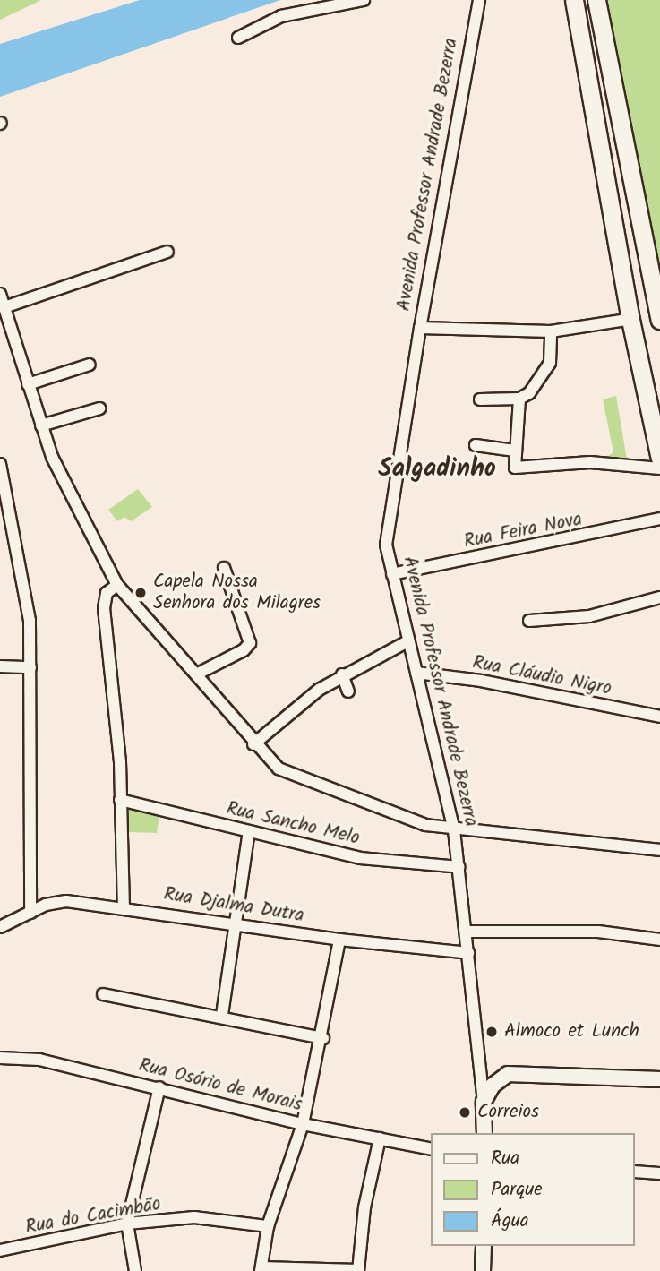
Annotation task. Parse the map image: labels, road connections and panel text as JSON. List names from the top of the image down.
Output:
{
  "streets": {
    "main road": ["Avenida Professor Andrade Bezerra"],
    "street": [
      "Rua Feira Nova",
      "Rua Cláudio Nigro",
      "Rua Sancho Melo",
      "Rua Djalma Dutra",
      "Rua Osório de Morais",
      "Rua do Cacimbão"
    ]
  },
  "crossings": [
    ["Avenida Professor Andrade Bezerra", "Rua Feira Nova"],
    ["Avenida Professor Andrade Bezerra", "Rua Cláudio Nigro"],
    ["Avenida Professor Andrade Bezerra", "Rua Sancho Melo"],
    ["Avenida Professor Andrade Bezerra", "Rua Djalma Dutra"]
  ],
  "districts": ["Salgadinho"],
  "places": ["Capela Nossa Senhora dos Milagres", "Almoco et Lunch", "Correios"],
  "legend": ["Rua", "Parque", "Água"]
}
